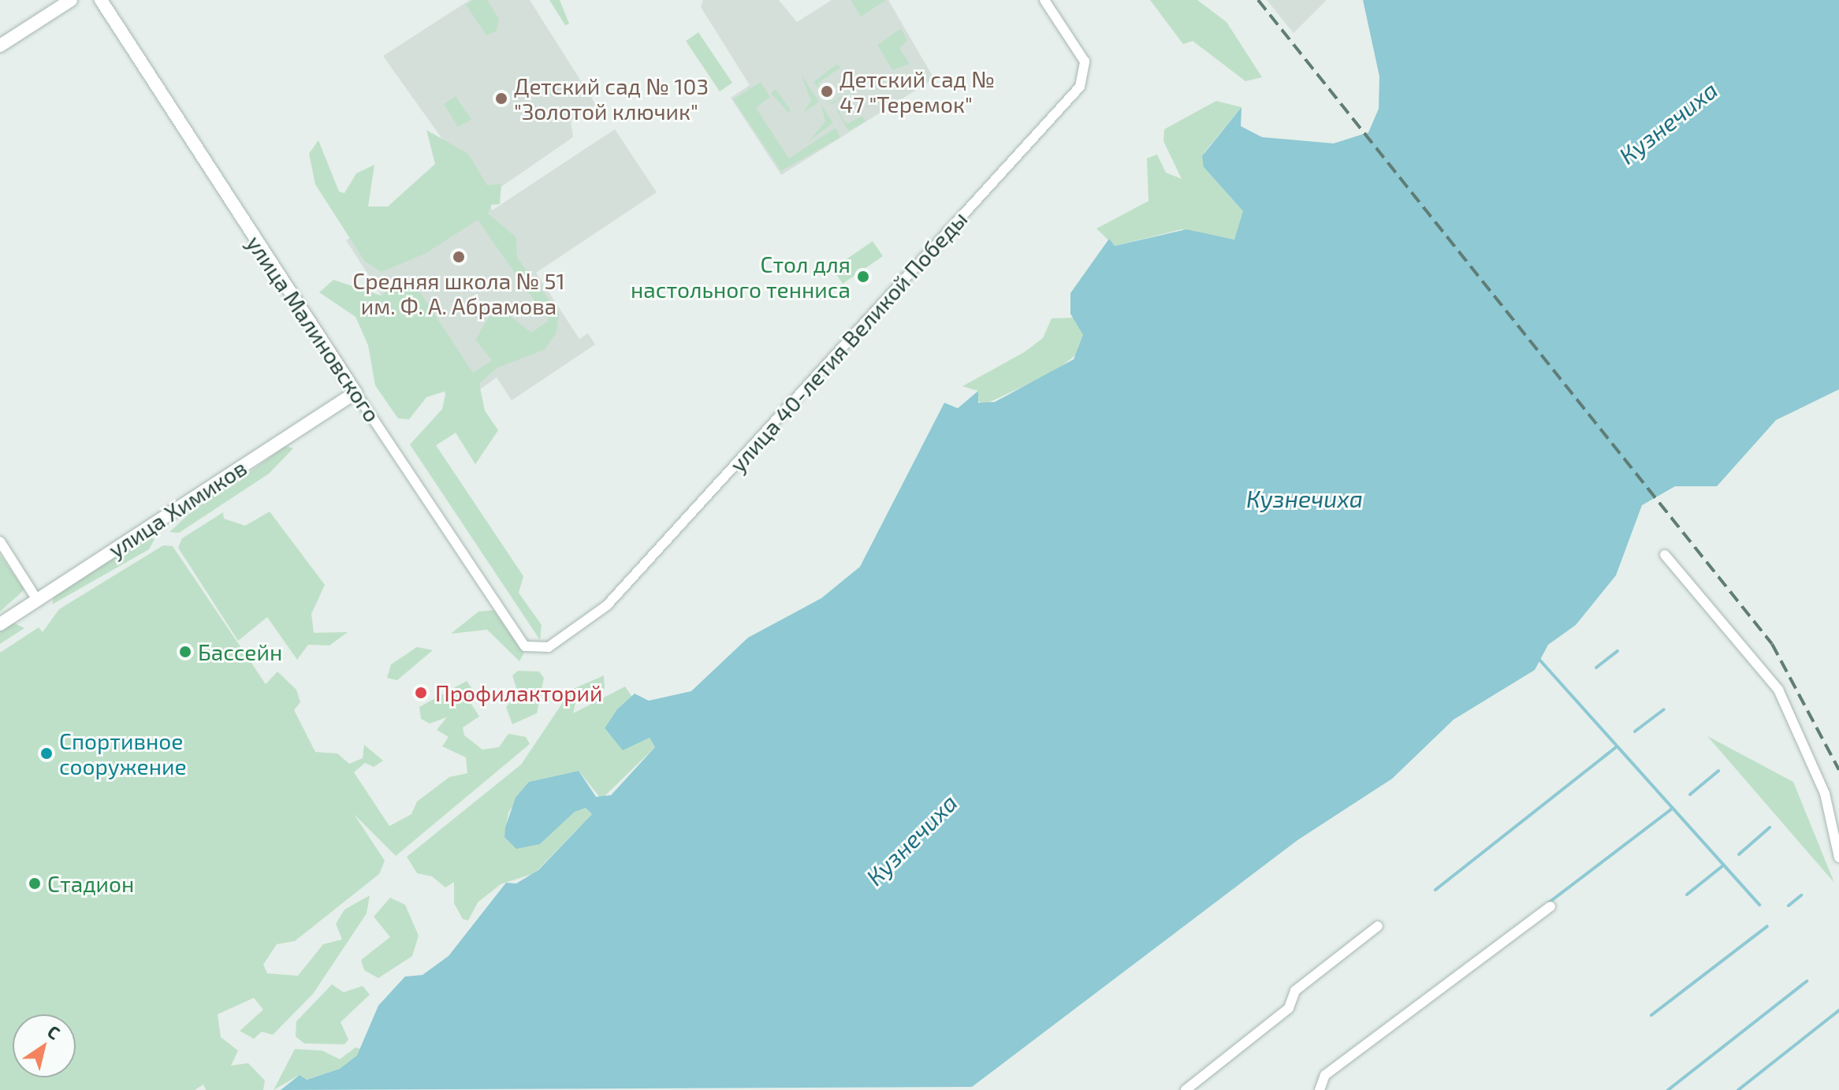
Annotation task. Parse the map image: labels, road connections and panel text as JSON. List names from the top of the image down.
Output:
{
  "streets": {
    "street": ["улица Малиновского", "улица 40-летия Великой Победы", "улица Химиков"]
  },
  "crossings": [
    ["улица Малиновского", "улица 40-летия Великой Победы"],
    ["улица Малиновского", "улица Химиков"]
  ],
  "water": ["Кузнечиха"],
  "places": [
    "Детский сад № 47 \"Теремок\"",
    "Детский сад № 103 \"Золотой ключик\"",
    "Средняя школа № 51 им. Ф. А. Абрамова",
    "Стол для настольного тенниса",
    "Бассейн",
    "Профилакторий",
    "Спортивное сооружение",
    "Стадион"
  ],
  "north": "top right"
}
